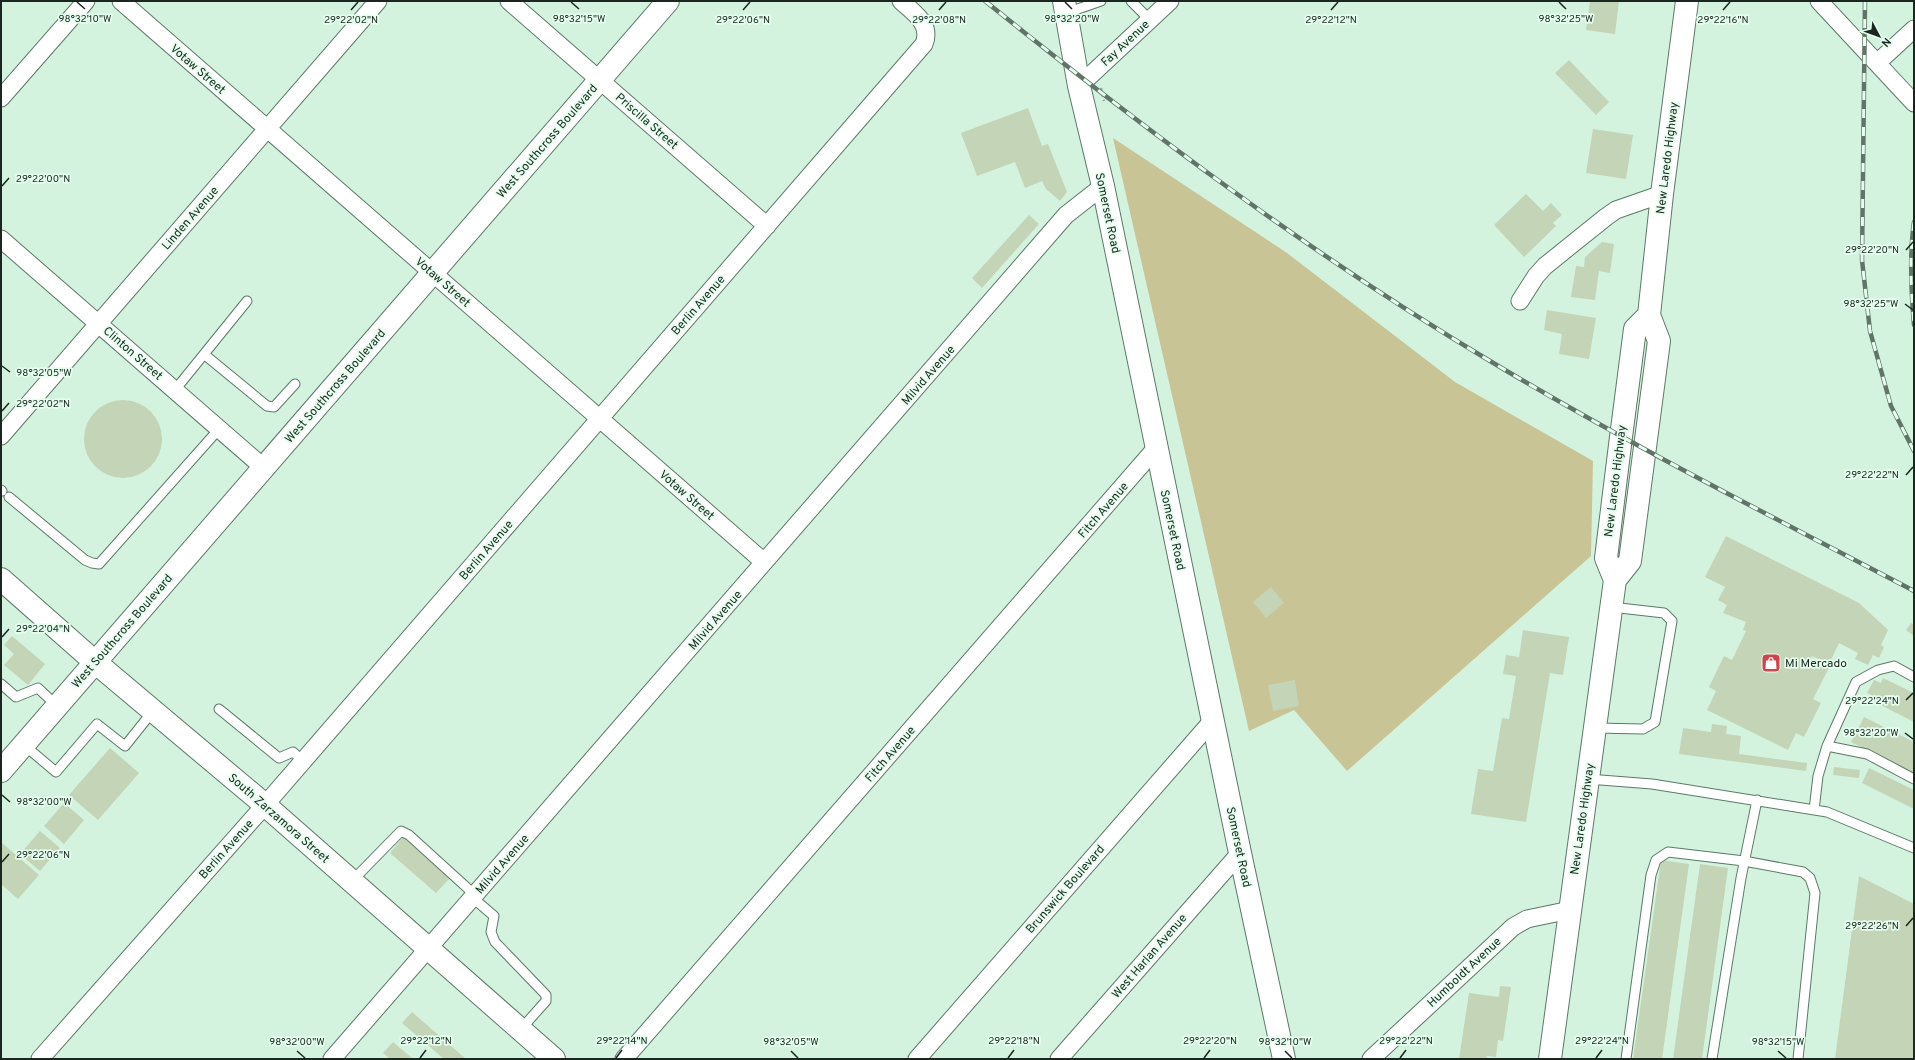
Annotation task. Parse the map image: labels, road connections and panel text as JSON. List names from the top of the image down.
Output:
{
  "streets": {
    "main road": [
      "West Southcross Boulevard",
      "New Laredo Highway",
      "Somerset Road",
      "South Zarzamora Street"
    ],
    "street": [
      "Fay Avenue",
      "Votaw Street",
      "Priscilla Street",
      "Linden Avenue",
      "Berlin Avenue",
      "Clinton Street",
      "Milvid Avenue",
      "Fitch Avenue",
      "Brunswick Boulevard",
      "West Harlan Avenue",
      "Humboldt Avenue"
    ]
  },
  "crossings": [
    ["Fay Avenue", "Somerset Road"],
    ["Votaw Street", "West Southcross Boulevard"],
    ["Votaw Street", "Linden Avenue"],
    ["Votaw Street", "Berlin Avenue"],
    ["Votaw Street", "Milvid Avenue"],
    ["Priscilla Street", "West Southcross Boulevard"],
    ["Priscilla Street", "Berlin Avenue"],
    ["West Southcross Boulevard", "Clinton Street"],
    ["West Southcross Boulevard", "South Zarzamora Street"],
    ["New Laredo Highway", "Humboldt Avenue"],
    ["Somerset Road", "Milvid Avenue"],
    ["Somerset Road", "Fitch Avenue"],
    ["Somerset Road", "Brunswick Boulevard"],
    ["Somerset Road", "West Harlan Avenue"],
    ["Linden Avenue", "Clinton Street"],
    ["Berlin Avenue", "South Zarzamora Street"],
    ["Milvid Avenue", "South Zarzamora Street"]
  ],
  "places": {
    "shop": ["Mi Mercado"]
  },
  "north": "bottom right",
  "coordinates": [
    "98°32'10\"W",
    "98°32'15\"W",
    "98°32'20\"W",
    "98°32'25\"W",
    "29°22'06\"N",
    "29°22'02\"N",
    "29°22'08\"N",
    "29°22'12\"N",
    "29°22'16\"N",
    "29°22'00\"N",
    "29°22'20\"N",
    "98°32'05\"W",
    "29°22'22\"N",
    "29°22'04\"N",
    "29°22'24\"N",
    "98°32'00\"W",
    "29°22'26\"N",
    "29°22'14\"N",
    "29°22'18\"N"
  ]
}
